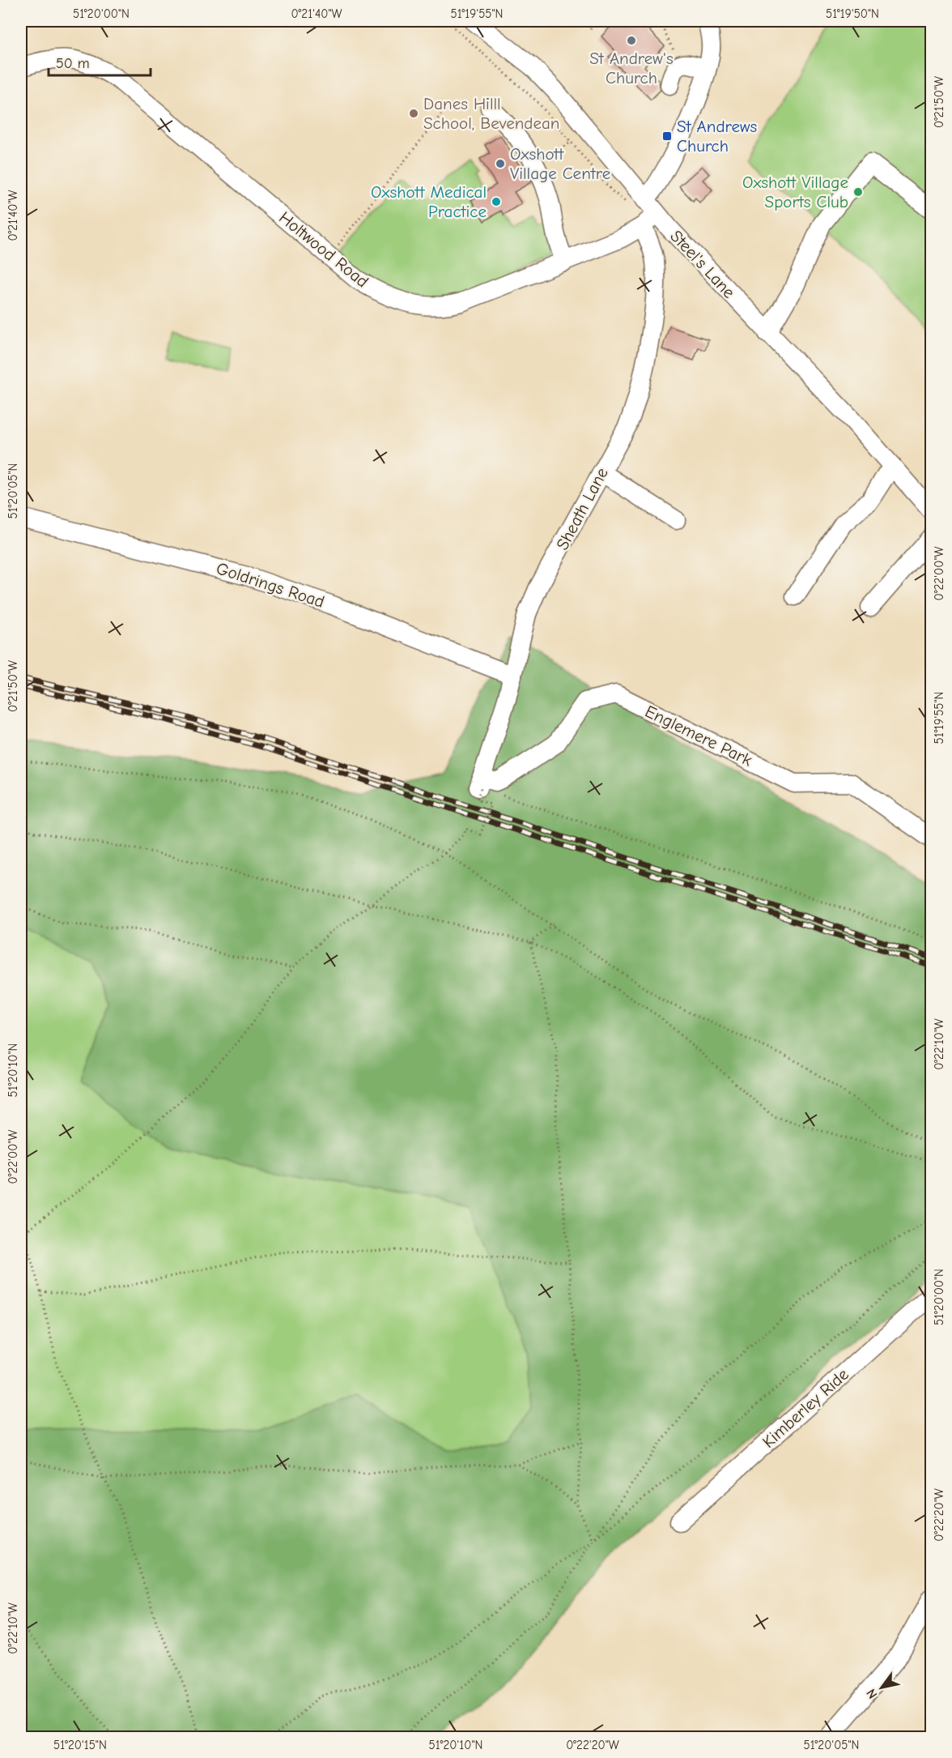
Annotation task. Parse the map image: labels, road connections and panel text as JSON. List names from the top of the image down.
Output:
{
  "streets": {
    "street": [
      "Holtwood Road",
      "Steel's Lane",
      "Sheath Lane",
      "Goldrings Road",
      "Englemere Park",
      "Kimberley Ride"
    ]
  },
  "crossings": [
    ["Holtwood Road", "Steel's Lane"],
    ["Holtwood Road", "Sheath Lane"],
    ["Sheath Lane", "Goldrings Road"],
    ["Sheath Lane", "Englemere Park"]
  ],
  "places": {
    "other": [
      "St Andrew's Church",
      "Danes Hilll School, Bevendean",
      "Oxshott Village Centre",
      "Oxshott Village Sports Club",
      "Oxshott Medical Practice"
    ],
    "transit": ["St Andrews Church"]
  },
  "scale_bar": "50 m",
  "north": "bottom left",
  "coordinates": [
    "51°20'00\"N",
    "0°21'40\"W",
    "51°19'55\"N",
    "51°19'50\"N",
    "0°21'50\"W",
    "51°20'05\"N",
    "0°22'00\"W",
    "0°22'10\"W",
    "51°20'10\"N",
    "0°22'20\"W",
    "51°20'15\"N"
  ]
}
